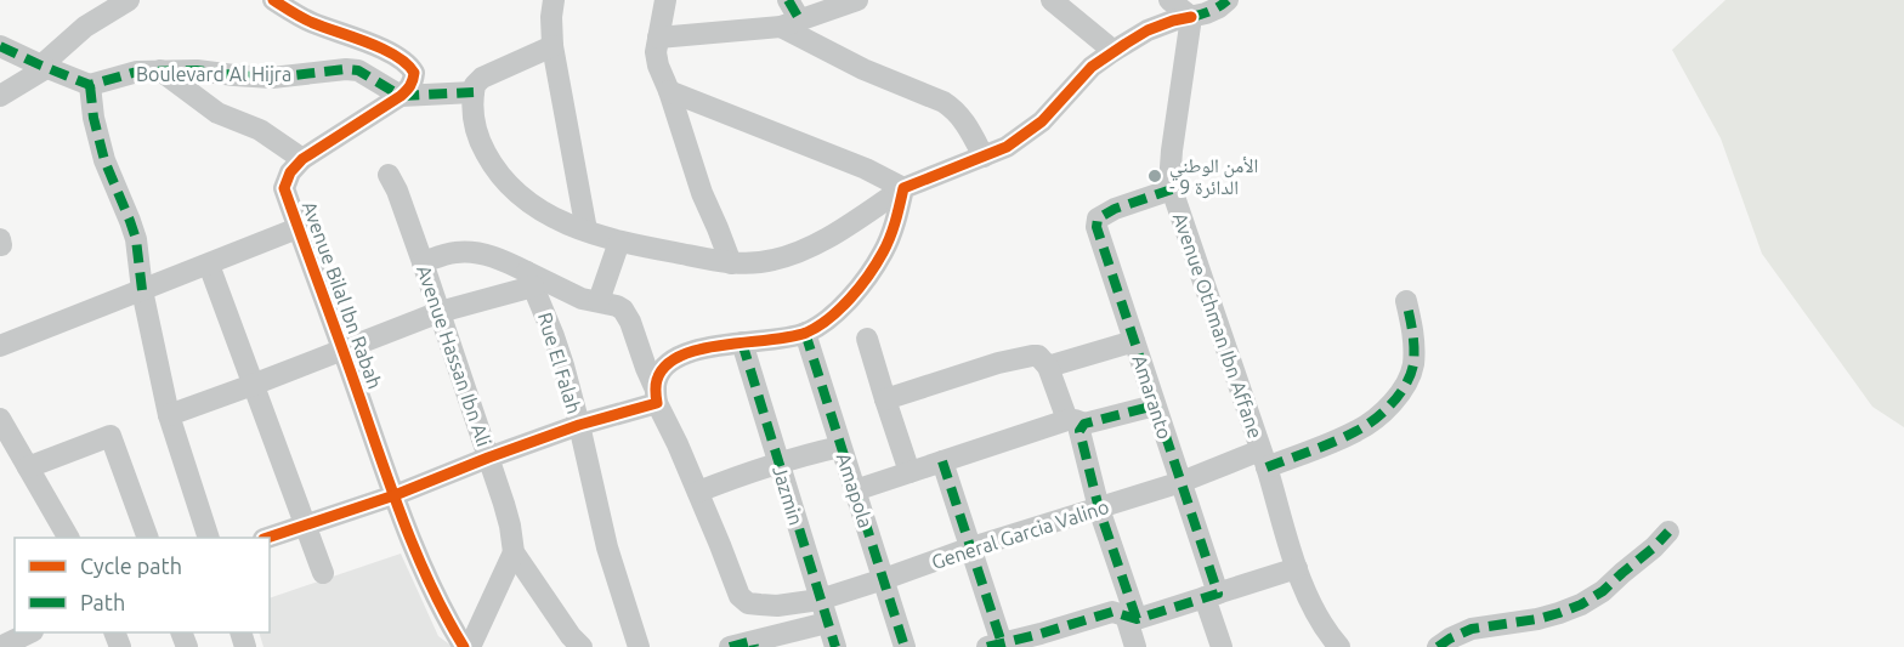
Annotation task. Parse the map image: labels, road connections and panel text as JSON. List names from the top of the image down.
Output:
{
  "streets": {
    "street": [
      "Boulevard Al Hijra",
      "Avenue Bilal Ibn Rabah",
      "Avenue Othman Ibn Affane",
      "Avenue Hassan Ibn Ali",
      "Rue El Falah",
      "Amaranto",
      "Amapola",
      "Jazmin",
      "General Garcia Valino"
    ]
  },
  "crossings": [
    ["Boulevard Al Hijra", "Avenue Bilal Ibn Rabah"],
    ["Avenue Othman Ibn Affane", "Amaranto"],
    ["Avenue Othman Ibn Affane", "General Garcia Valino"],
    ["Amaranto", "General Garcia Valino"],
    ["Amapola", "General Garcia Valino"],
    ["Jazmin", "General Garcia Valino"]
  ],
  "places": ["الأمن الوطني - الدائرة 9"],
  "legend": ["Cycle path", "Path"]
}
